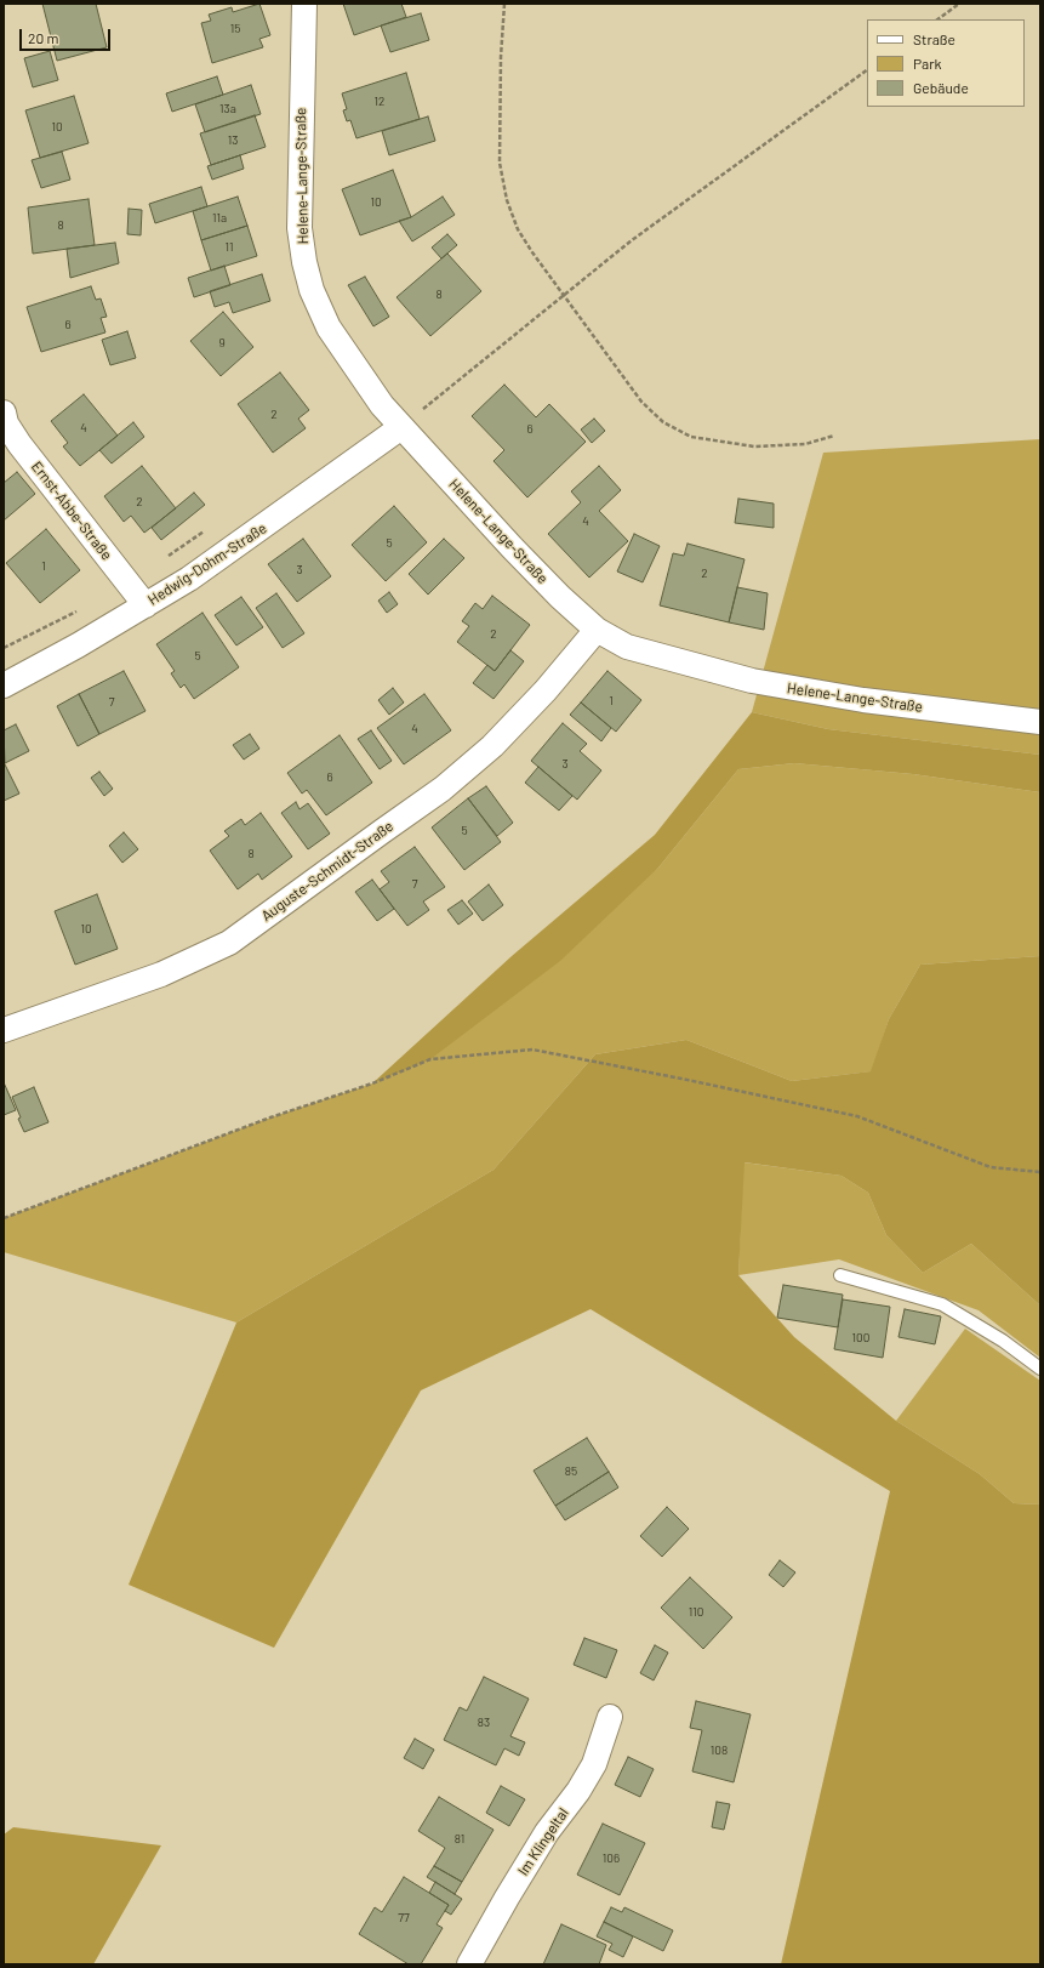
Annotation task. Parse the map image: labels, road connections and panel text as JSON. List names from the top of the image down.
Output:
{
  "streets": {
    "street": [
      "Helene-Lange-Straße",
      "Ernst-Abbe-Straße",
      "Hedwig-Dohm-Straße",
      "Auguste-Schmidt-Straße",
      "Im Klingeltal"
    ]
  },
  "crossings": [
    ["Helene-Lange-Straße", "Hedwig-Dohm-Straße"],
    ["Helene-Lange-Straße", "Auguste-Schmidt-Straße"],
    ["Ernst-Abbe-Straße", "Hedwig-Dohm-Straße"]
  ],
  "house_numbers": [
    "15",
    "12",
    "13a",
    "10",
    "13",
    "10",
    "11a",
    "8",
    "11",
    "8",
    "6",
    "9",
    "2",
    "4",
    "6",
    "2",
    "4",
    "5",
    "1",
    "3",
    "2",
    "2",
    "5",
    "1",
    "7",
    "4",
    "3",
    "6",
    "5",
    "8",
    "7",
    "10",
    "100",
    "85",
    "110",
    "83",
    "108",
    "81",
    "106",
    "77"
  ],
  "legend": ["Straße", "Park", "Gebäude"],
  "scale_bar": "20 m"
}
